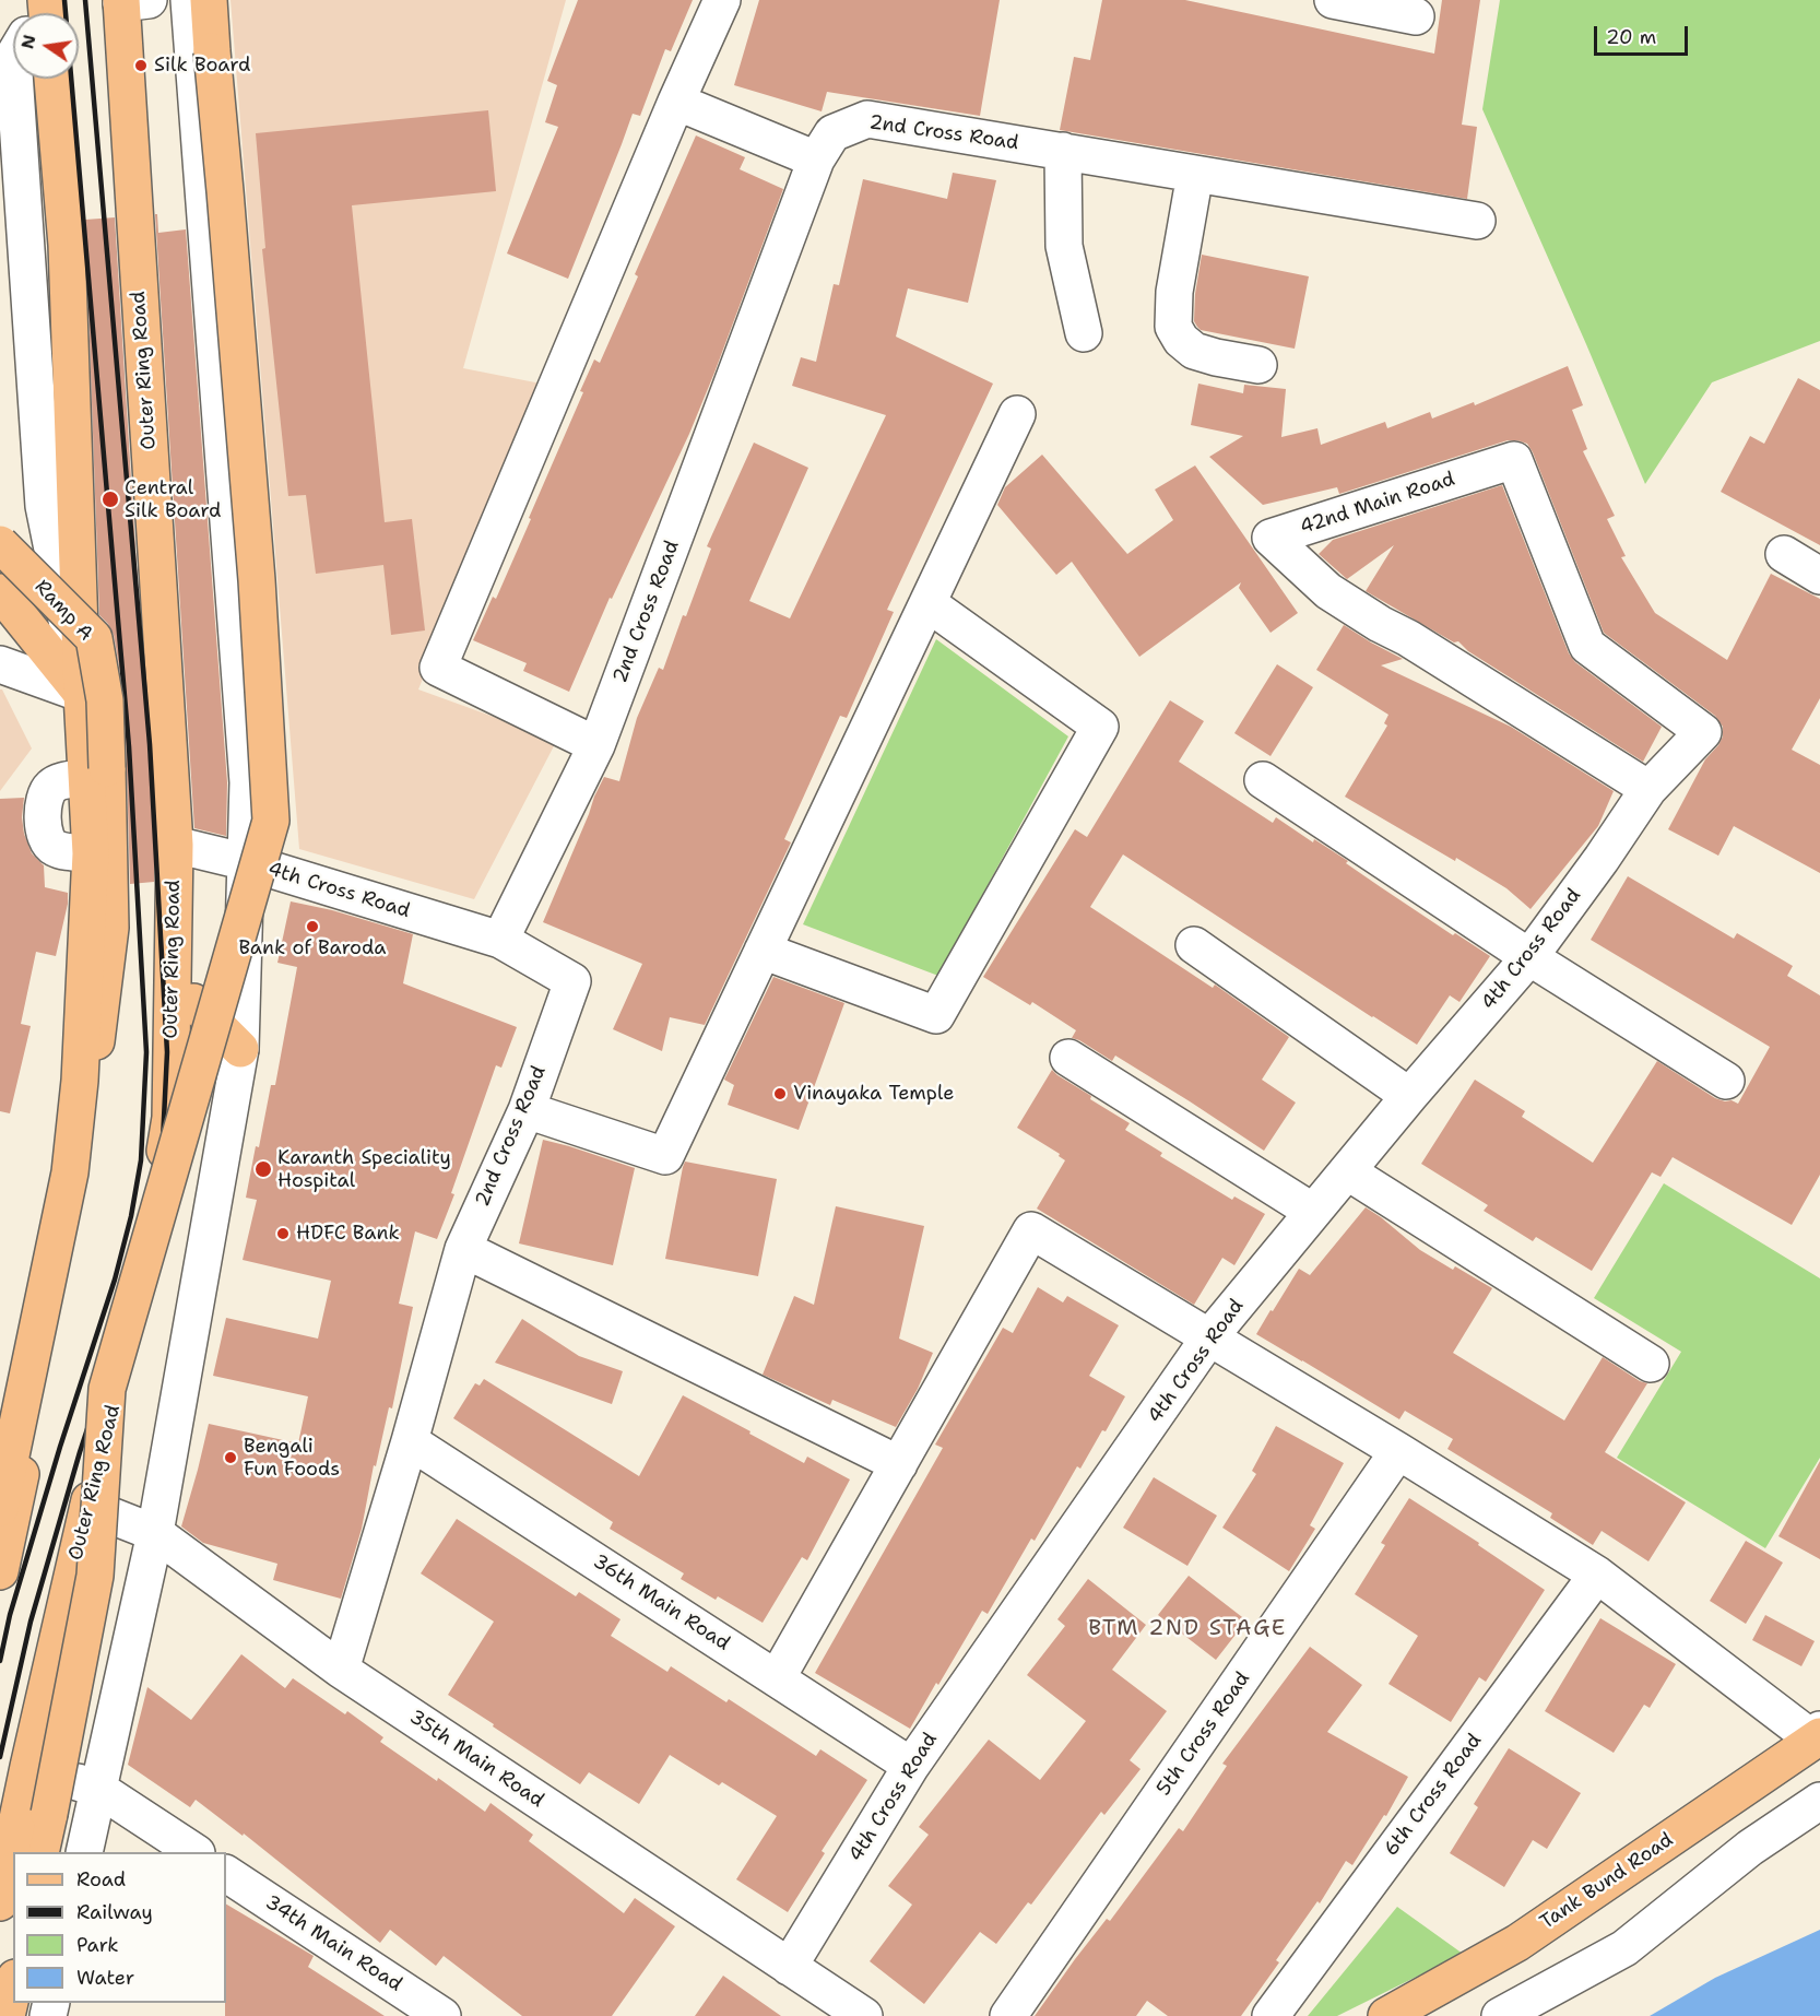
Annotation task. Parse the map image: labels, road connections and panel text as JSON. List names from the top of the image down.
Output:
{
  "streets": {
    "main road": ["Outer Ring Road", "Ramp A", "Tank Bund Road"],
    "street": [
      "2nd Cross Road",
      "42nd Main Road",
      "4th Cross Road",
      "36th Main Road",
      "5th Cross Road",
      "35th Main Road",
      "6th Cross Road",
      "34th Main Road"
    ]
  },
  "crossings": [
    ["2nd Cross Road", "4th Cross Road"],
    ["2nd Cross Road", "36th Main Road"],
    ["2nd Cross Road", "35th Main Road"],
    ["Outer Ring Road", "4th Cross Road"],
    ["Outer Ring Road", "35th Main Road"],
    ["42nd Main Road", "4th Cross Road"],
    ["4th Cross Road", "36th Main Road"],
    ["4th Cross Road", "35th Main Road"]
  ],
  "districts": ["BTM 2ND STAGE"],
  "places": [
    "Silk Board",
    "Central Silk Board",
    "Bank of Baroda",
    "Vinayaka Temple",
    "Karanth Speciality Hospital",
    "HDFC Bank",
    "Bengali Fun Foods"
  ],
  "legend": [
    "Road",
    "Railway",
    "Park",
    "Water"
  ],
  "scale_bar": "20 m",
  "north": "left"
}
